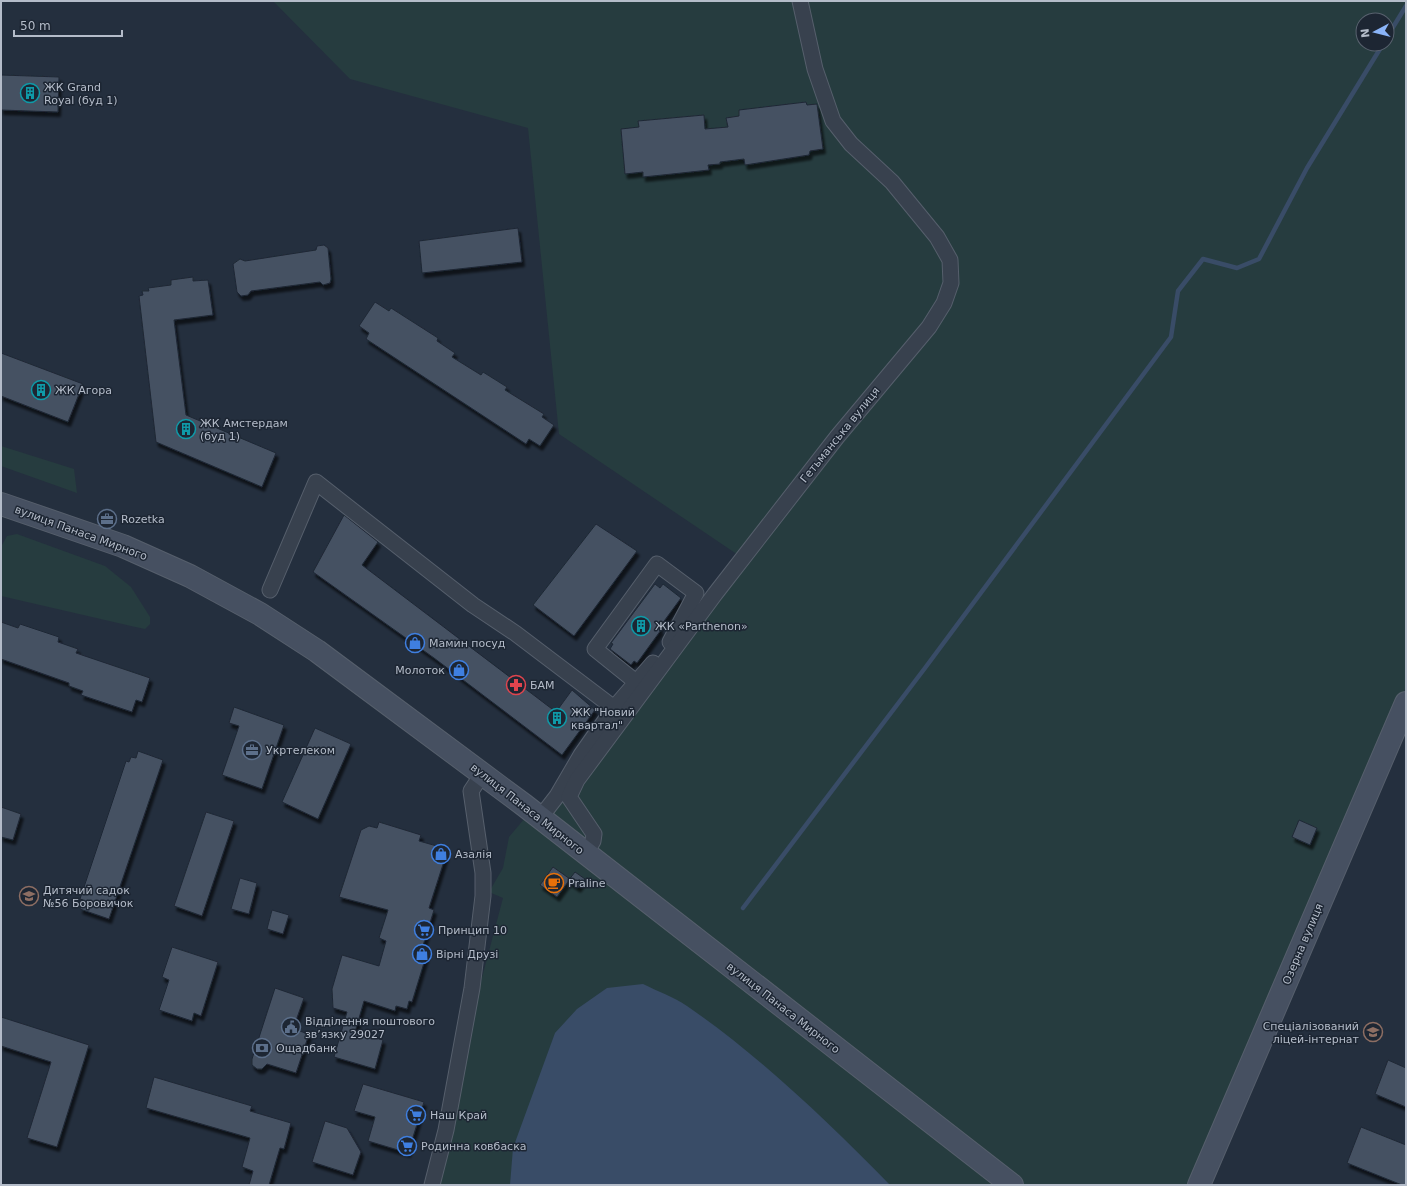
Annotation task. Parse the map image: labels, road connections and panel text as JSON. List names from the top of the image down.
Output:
{
  "streets": {
    "main road": ["вулиця Панаса Мирного", "Озерна вулиця"],
    "street": ["Гетьманська вулиця"]
  },
  "crossings": [
    ["Гетьманська вулиця", "вулиця Панаса Мирного"]
  ],
  "places": {
    "building": [
      "ЖК Grand Royal (буд 1)",
      "ЖК Агора",
      "ЖК Амстердам (буд 1)",
      "ЖК «Parthenon»",
      "ЖК \"Новий квартал\""
    ],
    "office": ["Rozetka", "Укртелеком"],
    "shop": [
      "Мамин посуд",
      "Молоток",
      "Азалія",
      "Вірні Друзі"
    ],
    "pharmacy": ["БАМ"],
    "cafe": ["Praline"],
    "school or university": ["Дитячий садок №56 Боровичок", "Спеціалізований ліцей-інтернат"],
    "supermarket": ["Принцип 10", "Наш Край", "Родинна ковбаска"],
    "public building": ["Відділення поштового зв’язку 29027"],
    "bank": ["Ощадбанк"]
  },
  "scale_bar": "50 m",
  "north": "left"
}
